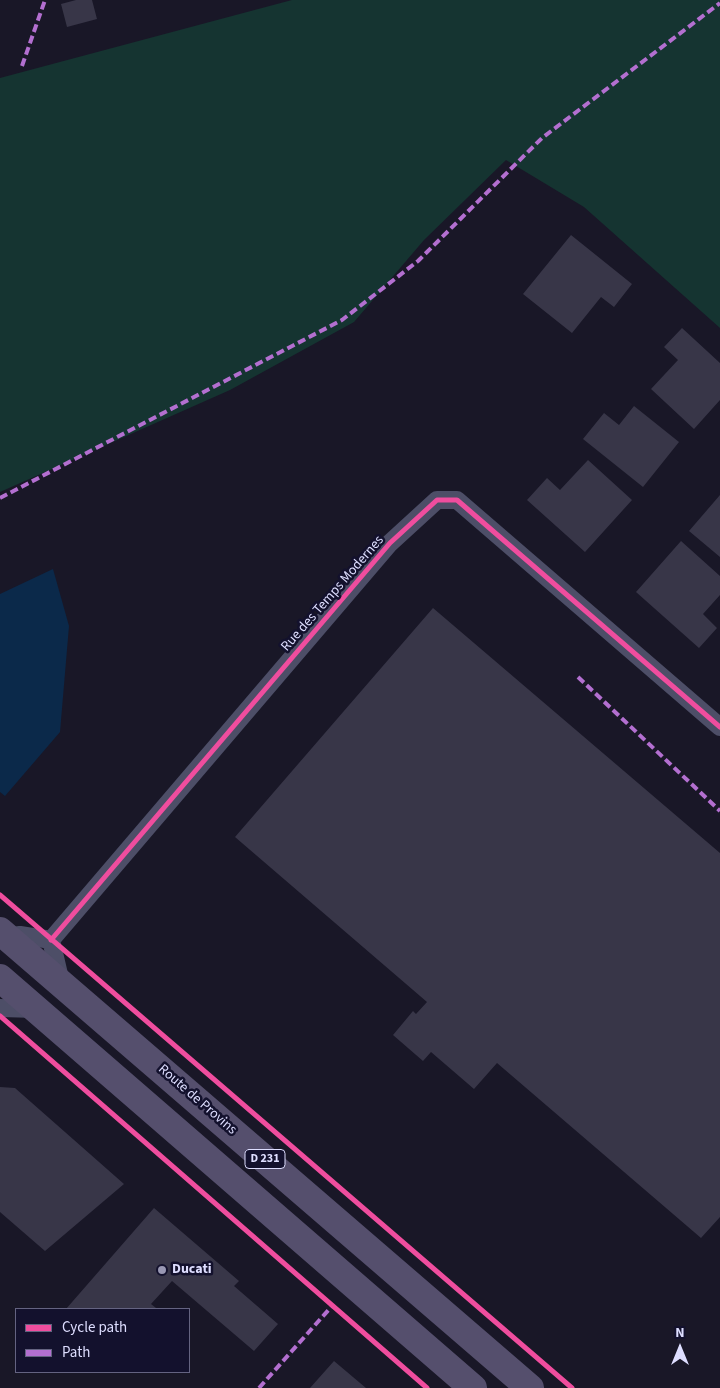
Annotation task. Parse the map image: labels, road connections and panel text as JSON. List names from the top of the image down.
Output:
{
  "streets": {
    "main road": ["Route de Provins", "D 231"],
    "street": ["Rue des Temps Modernes"]
  },
  "places": ["Ducati"],
  "legend": ["Cycle path", "Path"],
  "north": "top"
}
